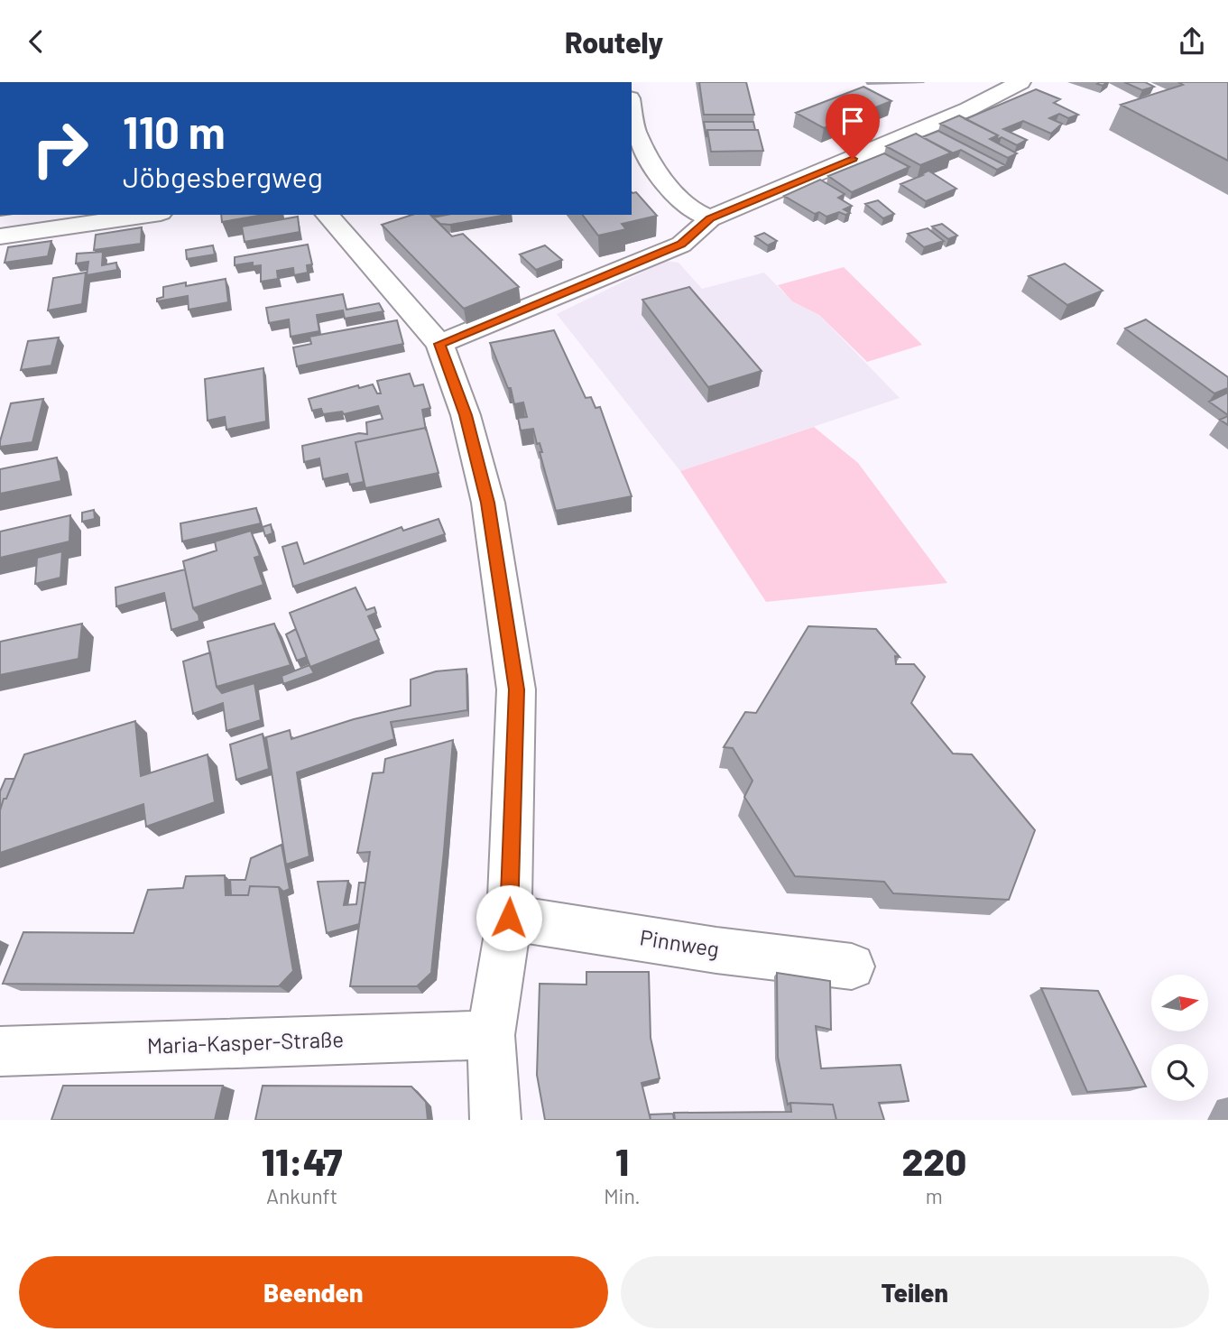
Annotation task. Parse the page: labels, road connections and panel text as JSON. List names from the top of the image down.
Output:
{
  "streets": {
    "street": ["Pinnweg", "Maria-Kasper-Straße"]
  },
  "north": "right",
  "page": {
    "header": "Routely",
    "turn": ["110 m", "Jöbgesbergweg"],
    "eta": [
      "11:47",
      "Ankunft",
      "1",
      "Min.",
      "220",
      "m"
    ],
    "buttons": ["Beenden", "Teilen"]
  }
}
